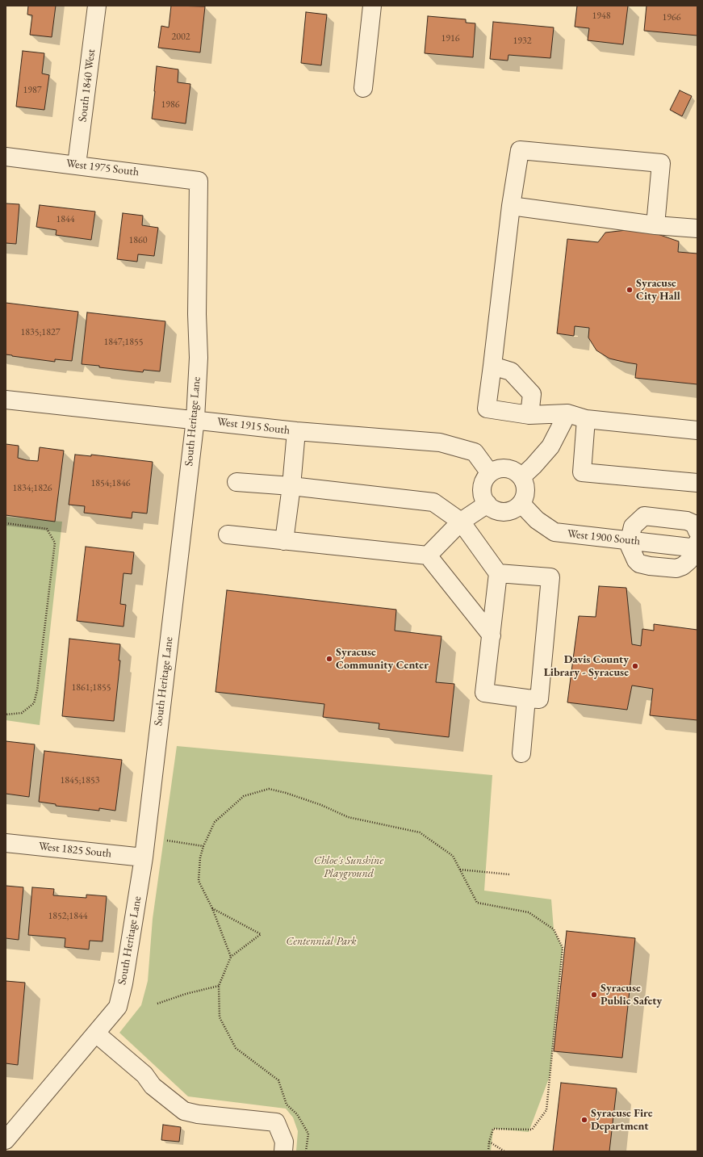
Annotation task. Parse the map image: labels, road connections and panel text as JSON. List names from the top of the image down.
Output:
{
  "streets": {
    "street": [
      "South 1840 West",
      "West 1975 South",
      "South Heritage Lane",
      "West 1915 South",
      "West 1900 South",
      "West 1825 South"
    ]
  },
  "crossings": [
    ["South 1840 West", "West 1975 South"],
    ["West 1975 South", "South Heritage Lane"],
    ["South Heritage Lane", "West 1915 South"],
    ["South Heritage Lane", "West 1825 South"],
    ["West 1915 South", "West 1900 South"]
  ],
  "parks": ["Chloe's Sunshine Playground", "Centennial Park"],
  "places": [
    "Syracuse City Hall",
    "Syracuse Community Center",
    "Davis County Library - Syracuse",
    "Syracuse Public Safety",
    "Syracuse Fire Department"
  ],
  "house_numbers": [
    "1948",
    "1966",
    "2002",
    "1916",
    "1932",
    "1987",
    "1986",
    "1844",
    "1860",
    "1835;1827",
    "1847;1855",
    "1854;1846",
    "1834;1826",
    "1861;1855",
    "1845;1853",
    "1852;1844"
  ]
}
